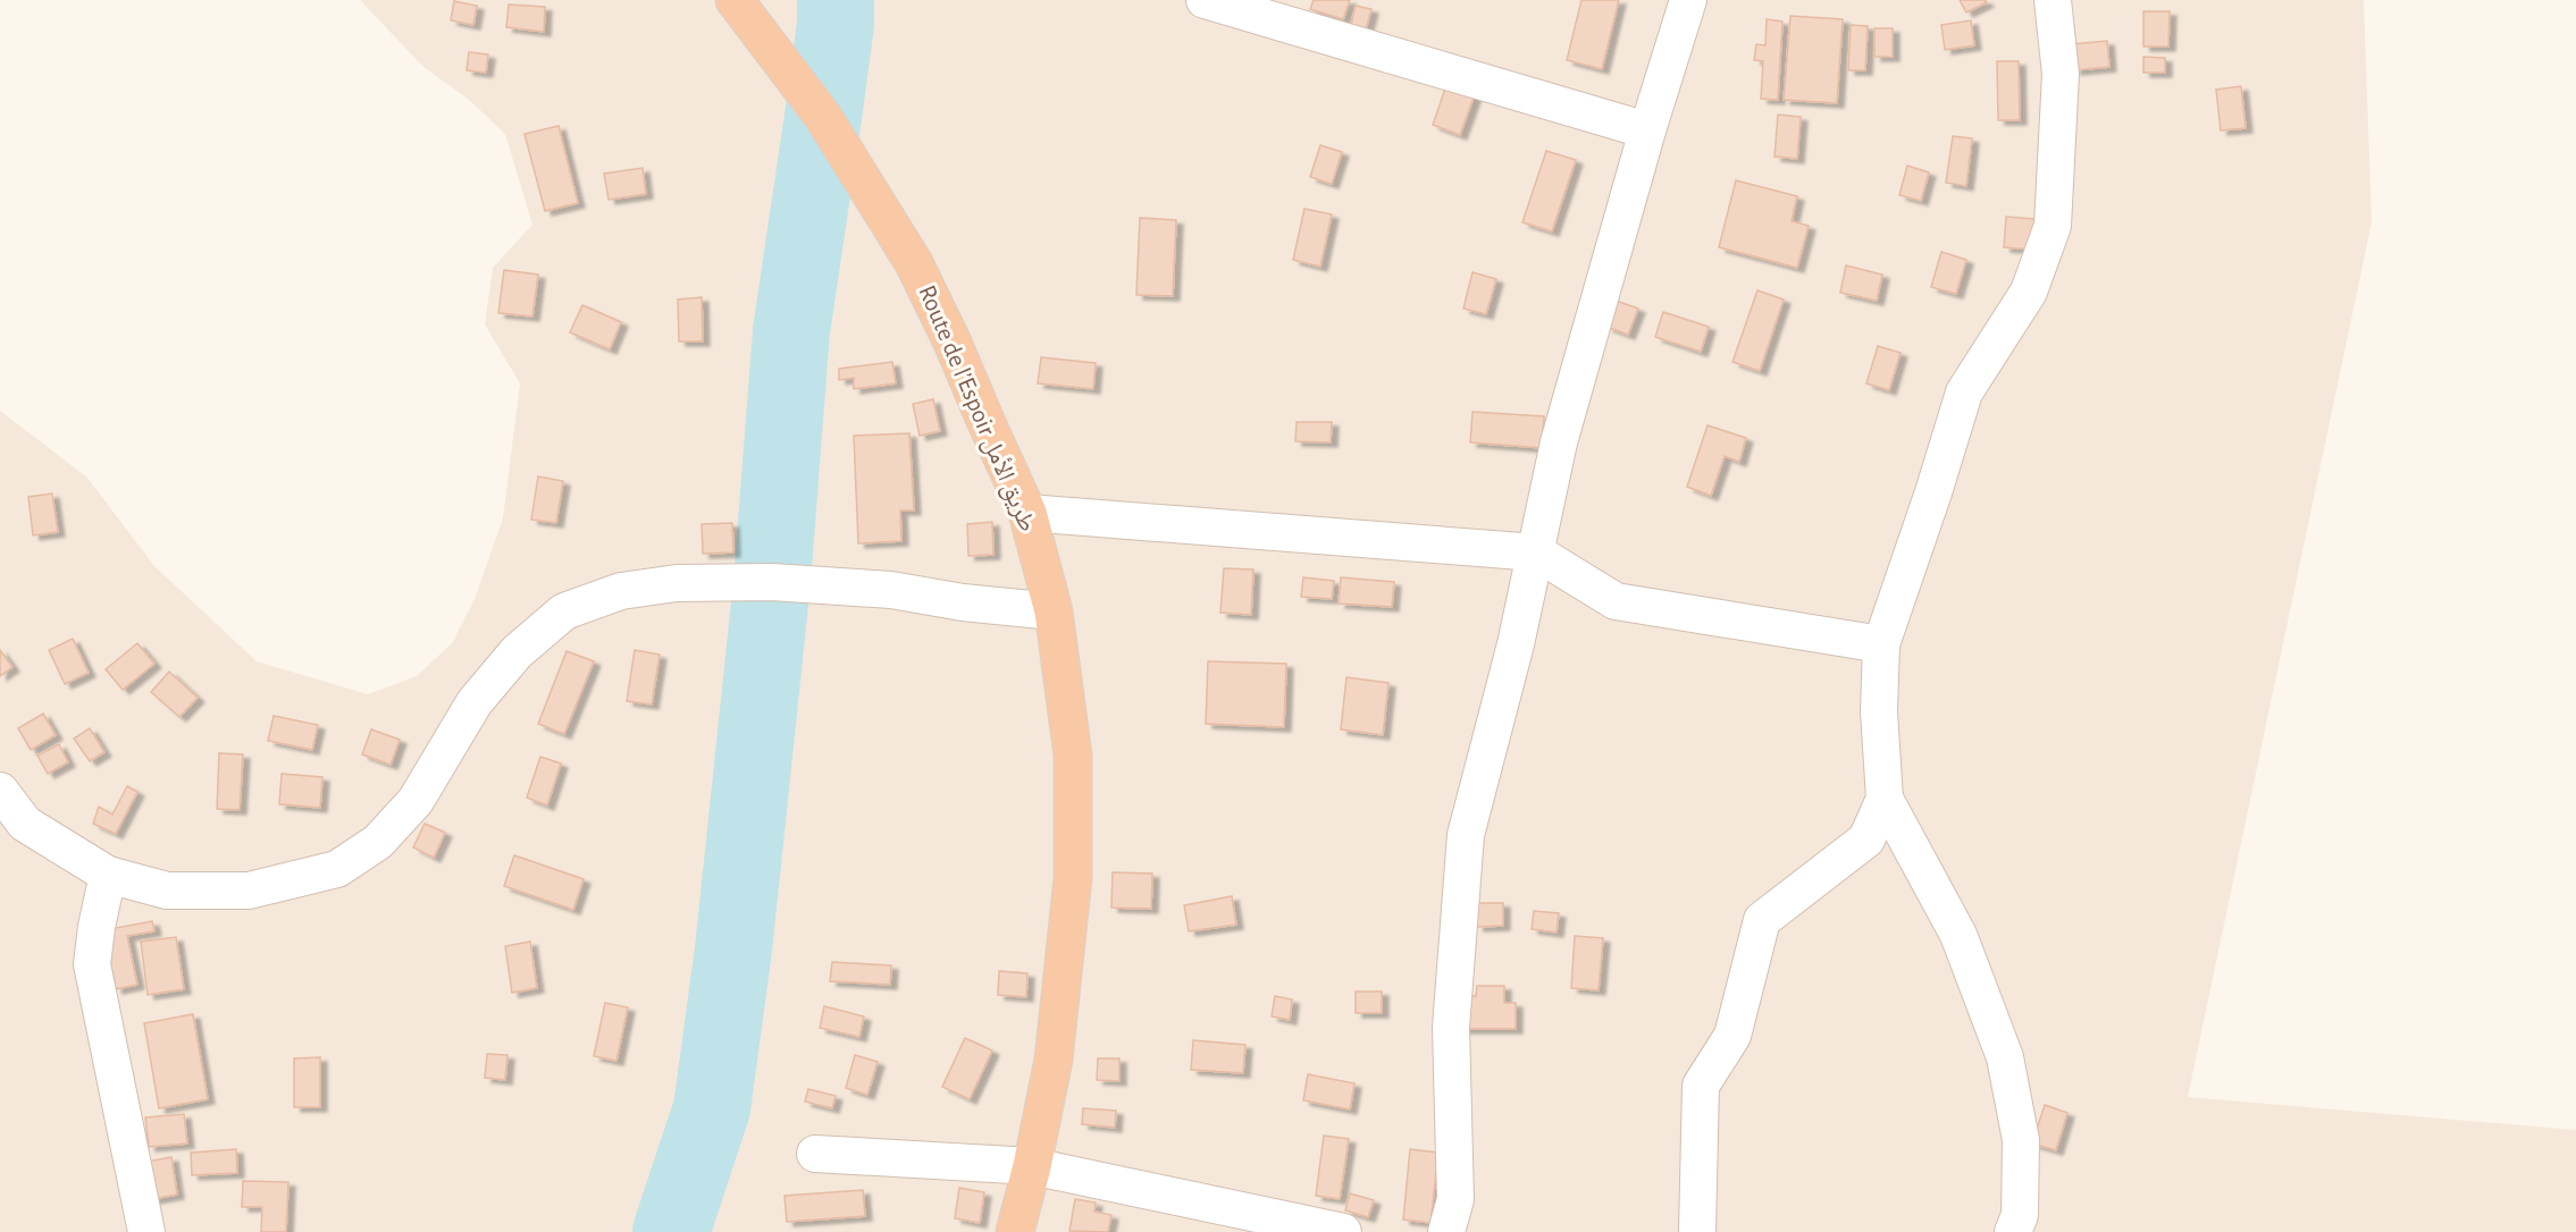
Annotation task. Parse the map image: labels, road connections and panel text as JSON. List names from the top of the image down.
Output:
{
  "streets": {
    "highway": ["Route de l’Espoir طريق الأمل"]
  }
}
